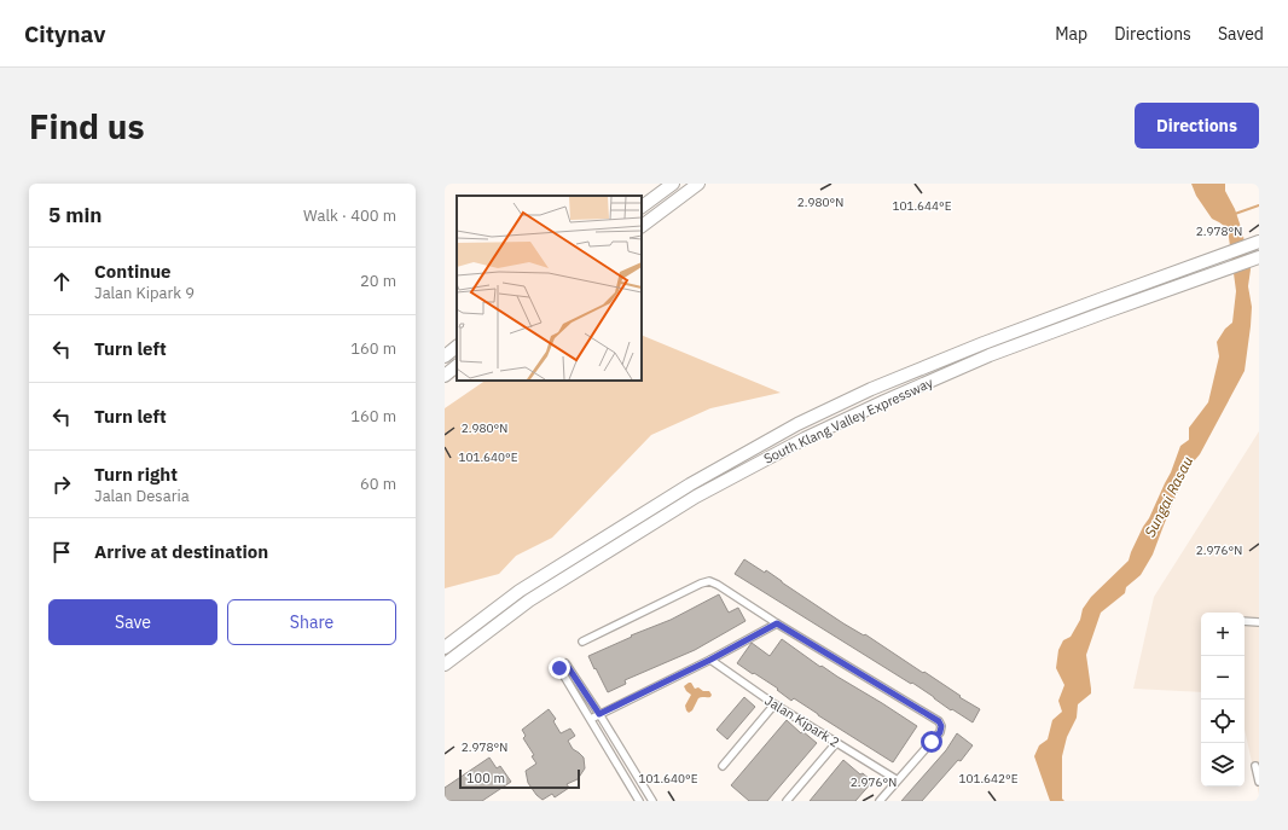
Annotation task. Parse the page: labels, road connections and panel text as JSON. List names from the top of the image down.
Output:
{
  "streets": {
    "highway": ["South Klang Valley Expressway"],
    "street": ["Jalan Kipark 2"]
  },
  "water": ["Sungai Rasau"],
  "scale_bar": "100 m",
  "page": {
    "header": "Citynav",
    "nav": ["Map", "Directions", "Saved"],
    "buttons": [
      "Directions",
      ["Save", "Share"]
    ],
    "title": "Find us",
    "heading": ["5 min", "Walk · 400 m"],
    "list": [
      ["Continue", "Jalan Kipark 9", "20 m"],
      ["Turn left", "160 m"],
      ["Turn left", "160 m"],
      ["Turn right", "Jalan Desaria", "60 m"],
      "Arrive at destination"
    ],
    "map_buttons": ["+", "−"],
    "scale": "100 m"
  },
  "coordinates": [
    "2.980°N",
    "101.644°E",
    "2.978°N",
    "101.640°E",
    "2.976°N",
    "101.642°E"
  ]
}
